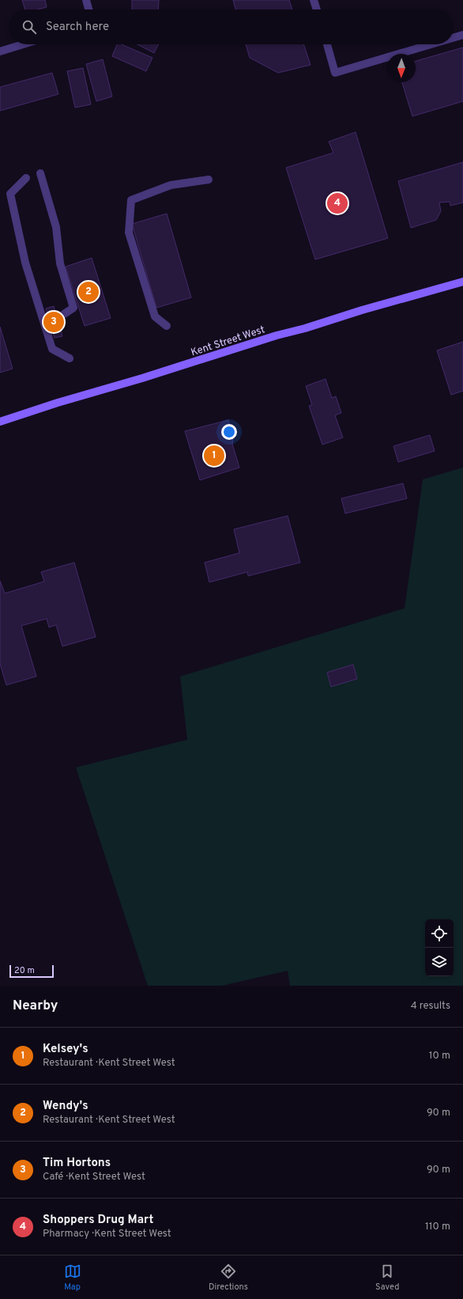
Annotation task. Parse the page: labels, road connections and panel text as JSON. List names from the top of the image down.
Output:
{
  "streets": {
    "main road": ["Kent Street West"]
  },
  "scale_bar": "20 m",
  "north": "bottom",
  "page": {
    "search": "Search here",
    "pins": [
      "4",
      "2",
      "3",
      "1"
    ],
    "scale": "20 m",
    "heading": ["Nearby", "4 results"],
    "list": [
      {
        "mark": "1",
        "name": "Kelsey's",
        "note": "Restaurant · Kent Street West",
        "value": "10 m"
      },
      {
        "mark": "2",
        "name": "Wendy's",
        "note": "Restaurant · Kent Street West",
        "value": "90 m"
      },
      {
        "mark": "3",
        "name": "Tim Hortons",
        "note": "Café · Kent Street West",
        "value": "90 m"
      },
      {
        "mark": "4",
        "name": "Shoppers Drug Mart",
        "note": "Pharmacy · Kent Street West",
        "value": "110 m"
      }
    ],
    "nav": ["Map", "Directions", "Saved"]
  }
}
